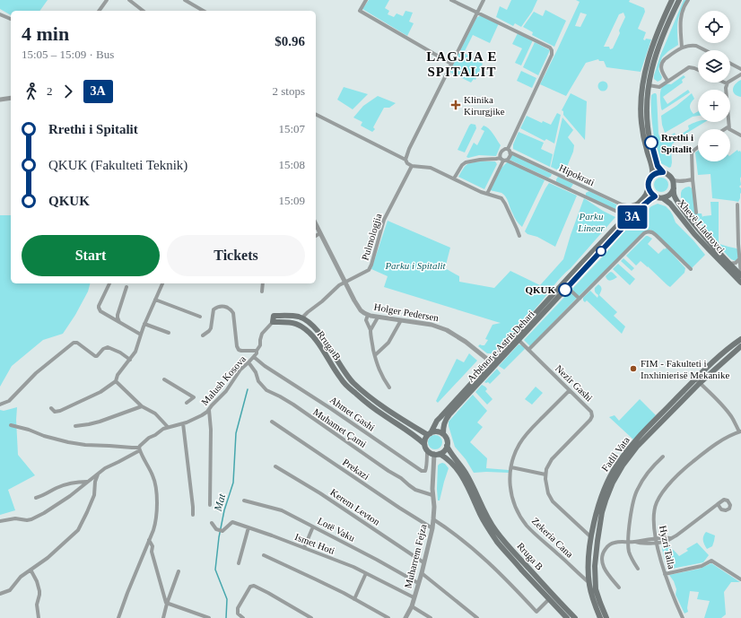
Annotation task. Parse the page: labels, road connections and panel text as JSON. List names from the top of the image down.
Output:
{
  "streets": {
    "main road": [
      "Xhevë Lladrovci",
      "Rruga B",
      "Arbënor e Astrit Dehari",
      "Fadil Vata"
    ],
    "street": [
      "Hipokrati",
      "Pulmologjia",
      "Holger Pedersen",
      "Malush Kosova",
      "Nezir Gashi",
      "Ahmet Gashi",
      "Muhamet Çami",
      "Prekazi",
      "Kerem Levton",
      "Lotë Vaku",
      "Zekeria Cana",
      "Ismet Hoti",
      "Hyzri Talla",
      "Muharrem Fejza"
    ]
  },
  "crossings": [
    ["Hipokrati", "Arbënor e Astrit Dehari"],
    ["Xhevë Lladrovci", "Arbënor e Astrit Dehari"],
    ["Pulmologjia", "Holger Pedersen"],
    ["Holger Pedersen", "Arbënor e Astrit Dehari"],
    ["Rruga B", "Arbënor e Astrit Dehari"],
    ["Rruga B", "Malush Kosova"],
    ["Rruga B", "Ahmet Gashi"],
    ["Rruga B", "Muharrem Fejza"],
    ["Arbënor e Astrit Dehari", "Nezir Gashi"],
    ["Arbënor e Astrit Dehari", "Ahmet Gashi"],
    ["Arbënor e Astrit Dehari", "Muharrem Fejza"],
    ["Malush Kosova", "Ahmet Gashi"],
    ["Malush Kosova", "Muhamet Çami"],
    ["Nezir Gashi", "Zekeria Cana"],
    ["Ahmet Gashi", "Muharrem Fejza"],
    ["Muhamet Çami", "Muharrem Fejza"],
    ["Fadil Vata", "Zekeria Cana"],
    ["Prekazi", "Muharrem Fejza"],
    ["Kerem Levton", "Muharrem Fejza"],
    ["Lotë Vaku", "Muharrem Fejza"],
    ["Ismet Hoti", "Muharrem Fejza"]
  ],
  "districts": ["LAGJJA E SPITALIT"],
  "water": ["Mat"],
  "parks": ["Parku Linear", "Parku i Spitalit"],
  "places": {
    "health": ["Klinika Kirurgjike"],
    "other": ["Rrethi i Spitalit", "QKUK", "FIM - Fakulteti i Inxhinierisë Mekanike"]
  },
  "lines": ["bus line 3A"],
  "page": {
    "on_map": "3A",
    "map_buttons": ["+", "−"],
    "heading": ["4 min", "15:05 – 15:09 · Bus", "$0.96"],
    "legs": ["2", "3A", "2 stops"],
    "list": [
      {
        "name": "Rrethi i Spitalit",
        "value": "15:07"
      },
      {
        "name": "QKUK (Fakulteti Teknik)",
        "value": "15:08"
      },
      {
        "name": "QKUK",
        "value": "15:09"
      }
    ],
    "buttons": ["Start", "Tickets"]
  }
}
